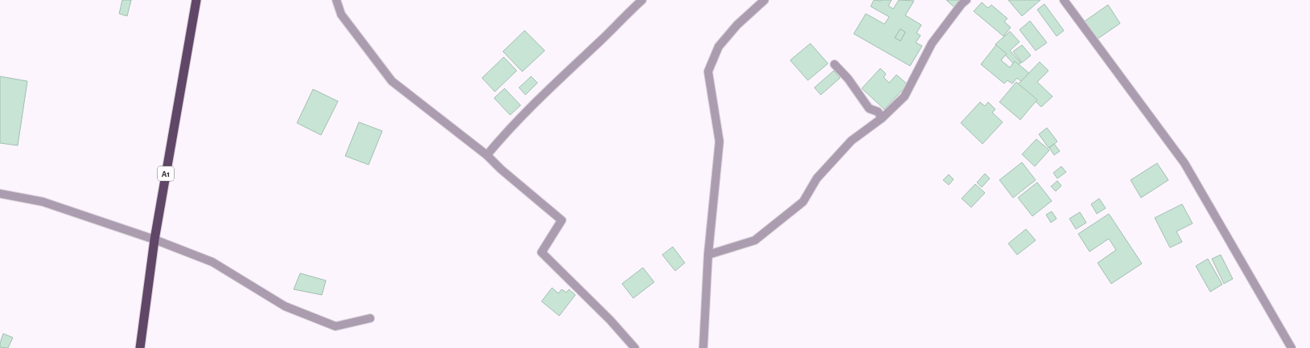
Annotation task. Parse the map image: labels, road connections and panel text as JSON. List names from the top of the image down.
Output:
{
  "streets": {
    "highway": ["A1"]
  }
}
